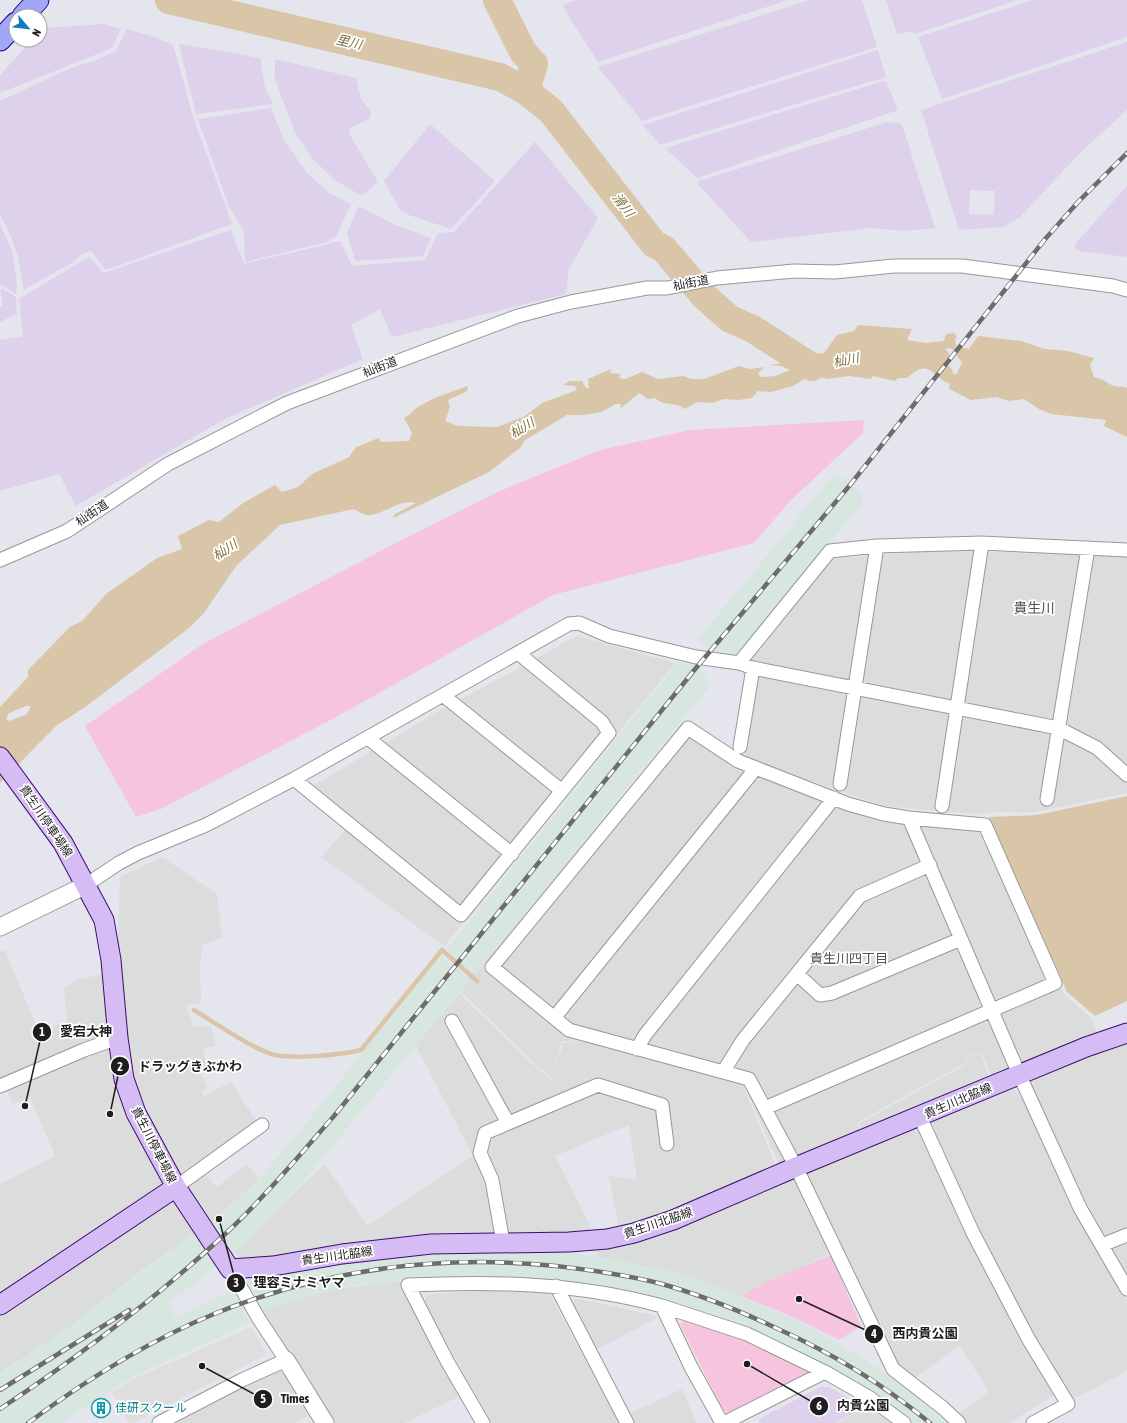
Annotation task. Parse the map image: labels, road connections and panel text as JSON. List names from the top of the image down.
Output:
{
  "streets": {
    "main road": ["貴生川停車場線", "貴生川北脇線"],
    "street": ["杣街道"]
  },
  "districts": ["貴生川", "貴生川四丁目"],
  "water": ["里川", "滑川", "杣川"],
  "places": {
    "other": [
      "愛宕大神",
      "ドラッグきぶかわ",
      "理容ミナミヤマ",
      "西内貴公園",
      "内貴公園",
      "Times"
    ],
    "building": ["佳研スクール"]
  },
  "north": "bottom right"
}
